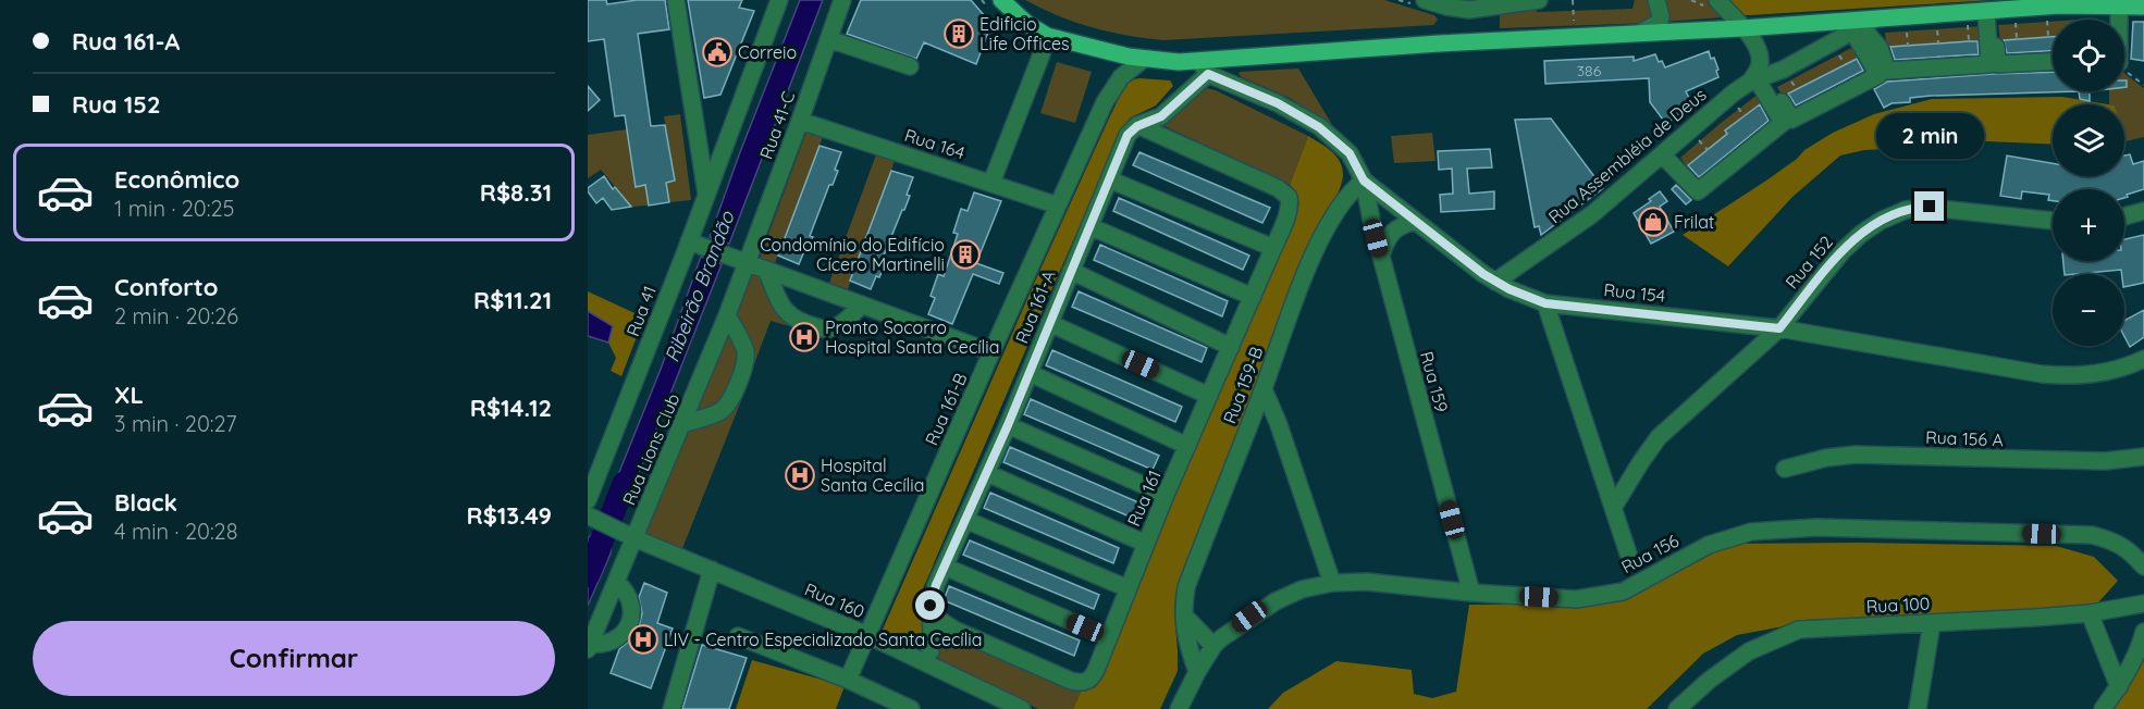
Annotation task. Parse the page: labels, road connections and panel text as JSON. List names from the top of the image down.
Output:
{
  "streets": {
    "street": [
      "Rua 41-C",
      "Rua 164",
      "Rua Assembléia de Deus",
      "Rua 152",
      "Rua 154",
      "Rua 161-A",
      "Rua 41",
      "Rua 159",
      "Rua 159-B",
      "Rua 161-B",
      "Rua 156 A",
      "Rua Lions Club",
      "Rua 161",
      "Rua 156",
      "Rua 160",
      "Rua 100"
    ]
  },
  "crossings": [
    ["Rua 41-C", "Rua 164"],
    ["Rua 41-C", "Rua Lions Club"],
    ["Rua 164", "Rua 161-B"],
    ["Rua Assembléia de Deus", "Rua 154"],
    ["Rua 152", "Rua 154"],
    ["Rua 154", "Rua 159"],
    ["Rua 154", "Rua 159-B"],
    ["Rua 161-A", "Rua 161"],
    ["Rua 161-A", "Rua 160"],
    ["Rua 159", "Rua 159-B"],
    ["Rua 159", "Rua 156"],
    ["Rua 159-B", "Rua 156"],
    ["Rua 161-B", "Rua 160"],
    ["Rua Lions Club", "Rua 160"]
  ],
  "water": ["Ribeirão Brandão"],
  "places": {
    "building": ["Edificio Life Offices", "Condomínio do Edifício Cícero Martinelli"],
    "public building": ["Correio"],
    "shop": ["Frilat"],
    "hospital": ["Pronto Socorro Hospital Santa Cecília", "Hospital Santa Cecília", "LIV - Centro Especializado Santa Cecília"]
  },
  "house_numbers": ["386"],
  "page": {
    "banner": ["Rua 161-A", "Rua 152"],
    "map_buttons": ["+", "−"],
    "bubble": "2 min",
    "list": [
      {
        "name": "Econômico",
        "note": "1 min · 20:25",
        "value": "R$8.31"
      },
      {
        "name": "Conforto",
        "note": "2 min · 20:26",
        "value": "R$11.21"
      },
      {
        "name": "XL",
        "note": "3 min · 20:27",
        "value": "R$14.12"
      },
      {
        "name": "Black",
        "note": "4 min · 20:28",
        "value": "R$13.49"
      }
    ],
    "buttons": "Confirmar"
  }
}
